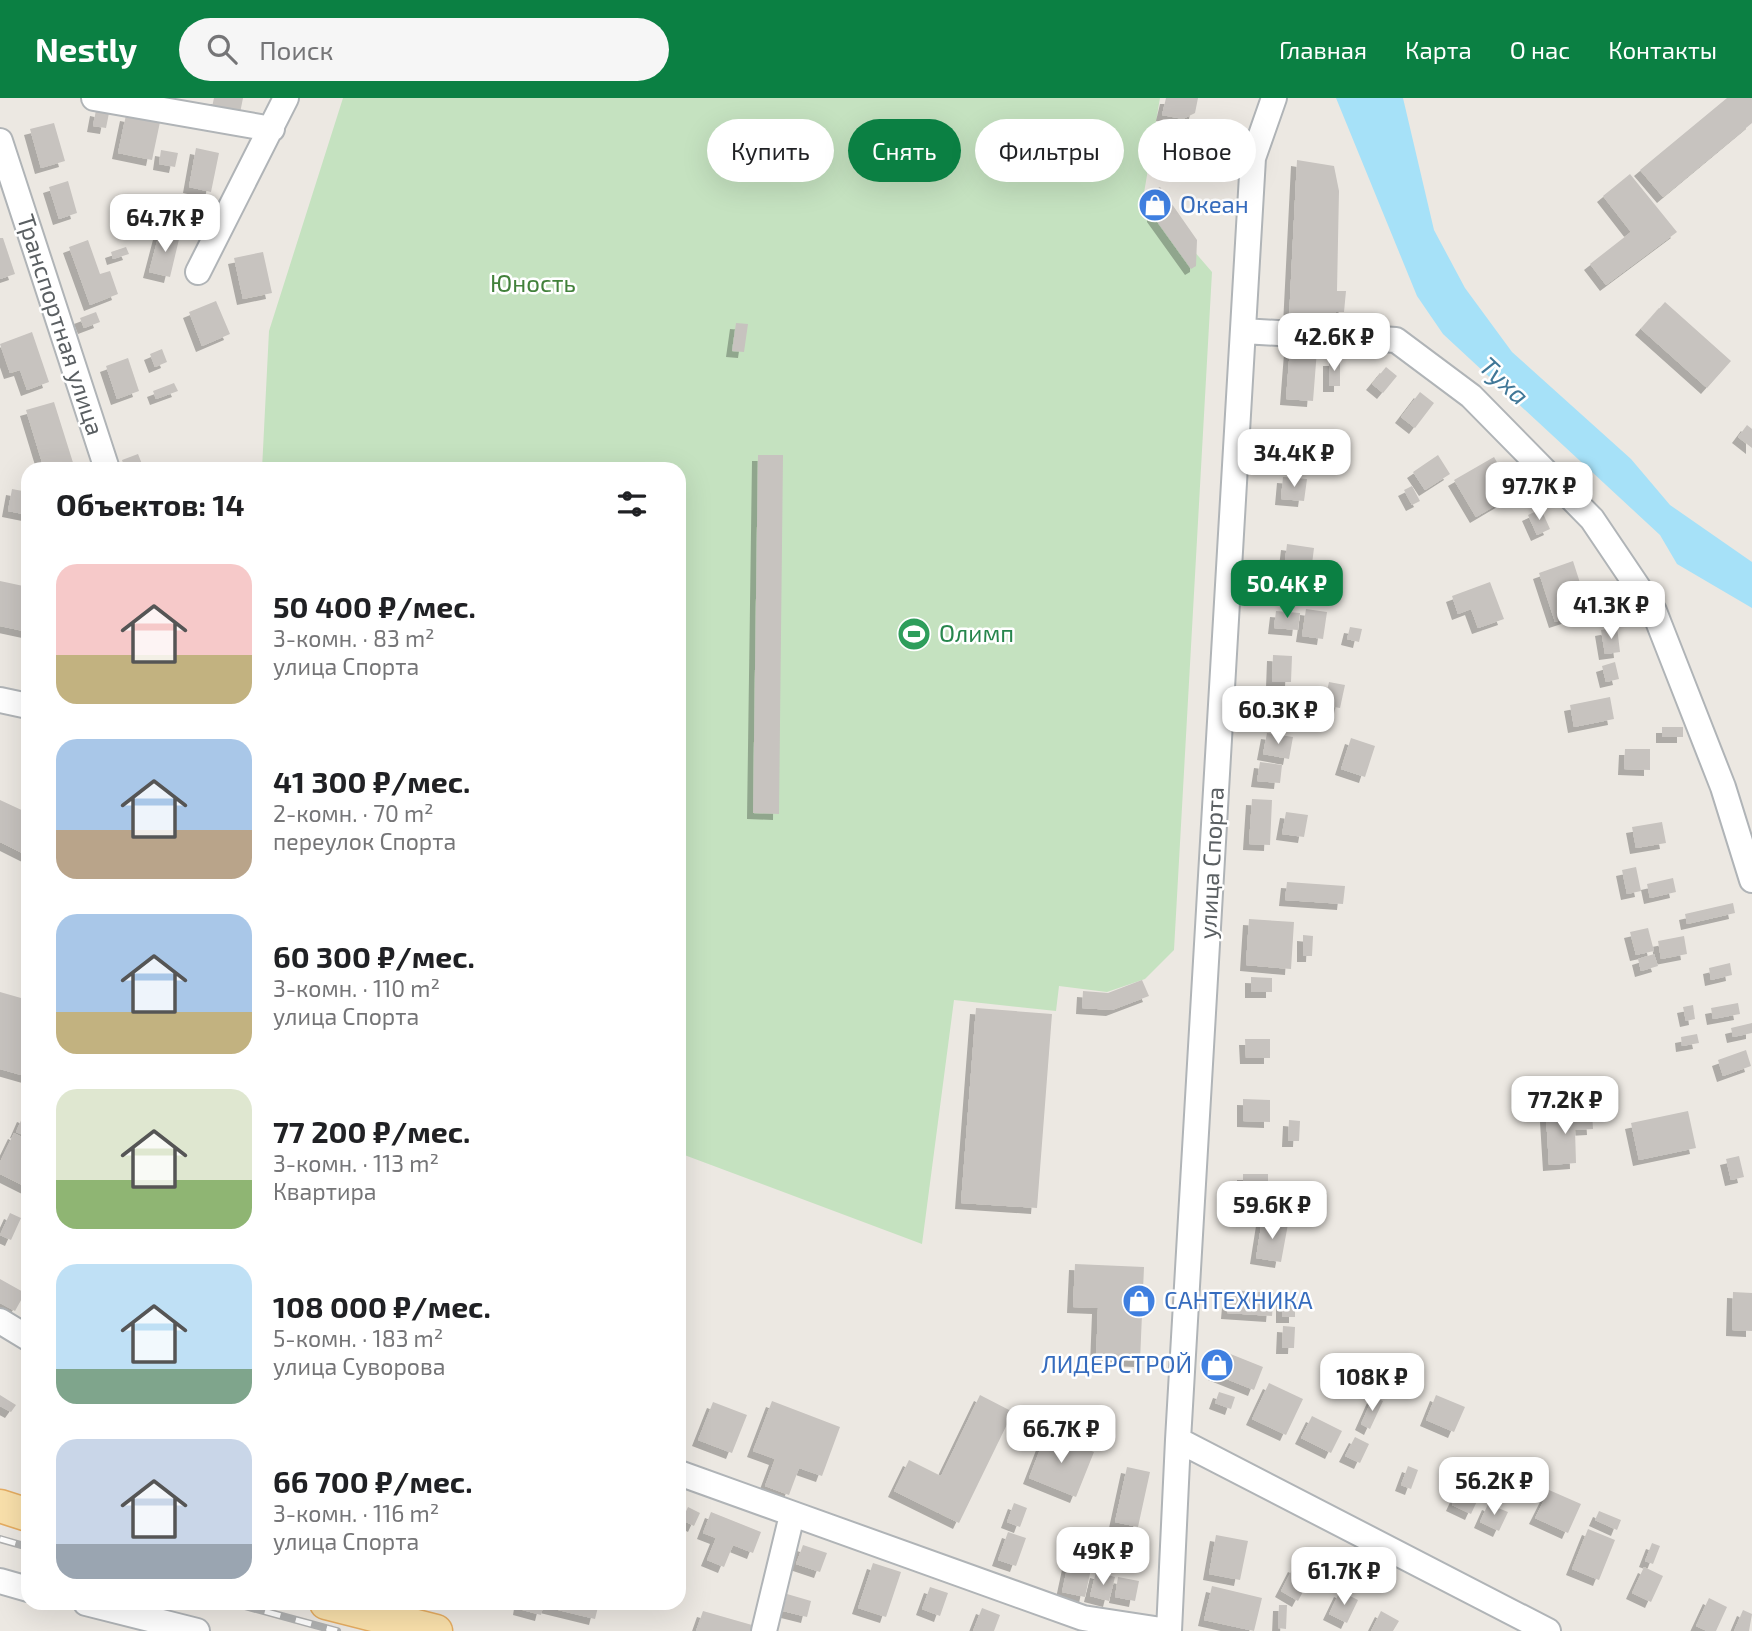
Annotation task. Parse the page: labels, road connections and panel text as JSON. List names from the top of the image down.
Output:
{
  "streets": {
    "street": ["Транспортная улица", "улица Спорта"]
  },
  "water": ["Туха"],
  "parks": ["Юность"],
  "places": {
    "shop": ["Океан", "САНТЕХНИКА", "ЛИДЕРСТРОЙ"],
    "sports": ["Олимп"]
  },
  "page": {
    "header": "Nestly",
    "search": "Поиск",
    "nav": [
      "Главная",
      "Карта",
      "О нас",
      "Контакты"
    ],
    "chip": [
      "Купить",
      "Снять",
      "Фильтры",
      "Новое"
    ],
    "price": [
      "64.7K ₽",
      "42.6K ₽",
      "34.4K ₽",
      "97.7K ₽",
      "50.4K ₽",
      "41.3K ₽",
      "60.3K ₽",
      "77.2K ₽",
      "59.6K ₽",
      "108K ₽",
      "66.7K ₽",
      "56.2K ₽",
      "49K ₽",
      "61.7K ₽"
    ],
    "heading": "Объектов: 14",
    "list": [
      {
        "name": "50 400 ₽/мес.",
        "note": "3-комн. · 83 m² · улица Спорта"
      },
      {
        "name": "41 300 ₽/мес.",
        "note": "2-комн. · 70 m² · переулок Спорта"
      },
      {
        "name": "60 300 ₽/мес.",
        "note": "3-комн. · 110 m² · улица Спорта"
      },
      {
        "name": "77 200 ₽/мес.",
        "note": "3-комн. · 113 m² · Квартира"
      },
      {
        "name": "108 000 ₽/мес.",
        "note": "5-комн. · 183 m² · улица Суворова"
      },
      {
        "name": "66 700 ₽/мес.",
        "note": "3-комн. · 116 m² · улица Спорта"
      }
    ]
  }
}
